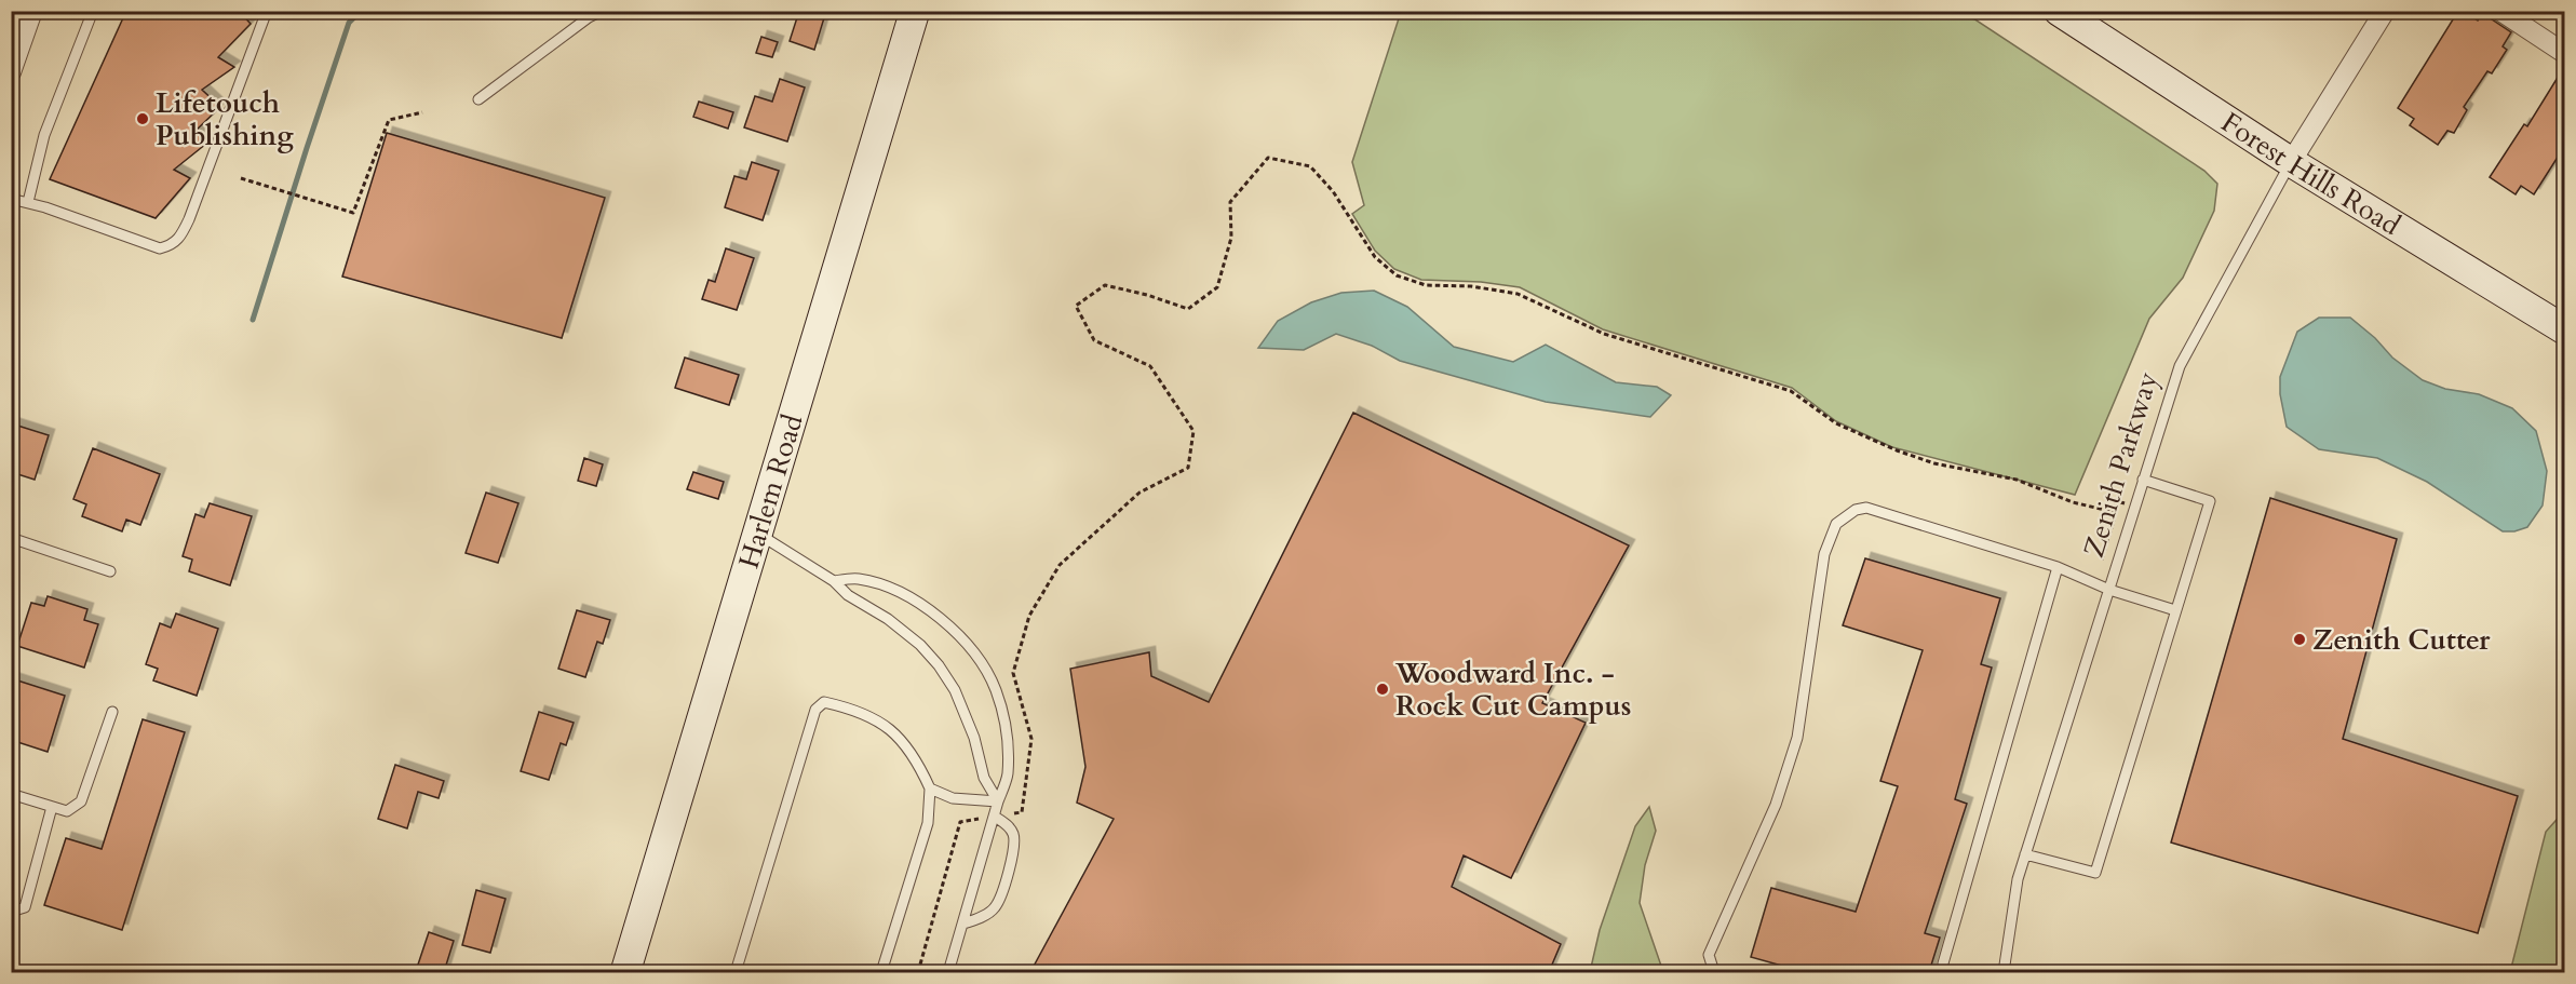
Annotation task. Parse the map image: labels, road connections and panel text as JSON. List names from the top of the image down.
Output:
{
  "streets": {
    "main road": ["Forest Hills Road", "Harlem Road"],
    "street": ["Zenith Parkway"]
  },
  "crossings": [
    ["Forest Hills Road", "Zenith Parkway"]
  ],
  "places": ["Lifetouch Publishing", "Zenith Cutter", "Woodward Inc. - Rock Cut Campus"]
}
